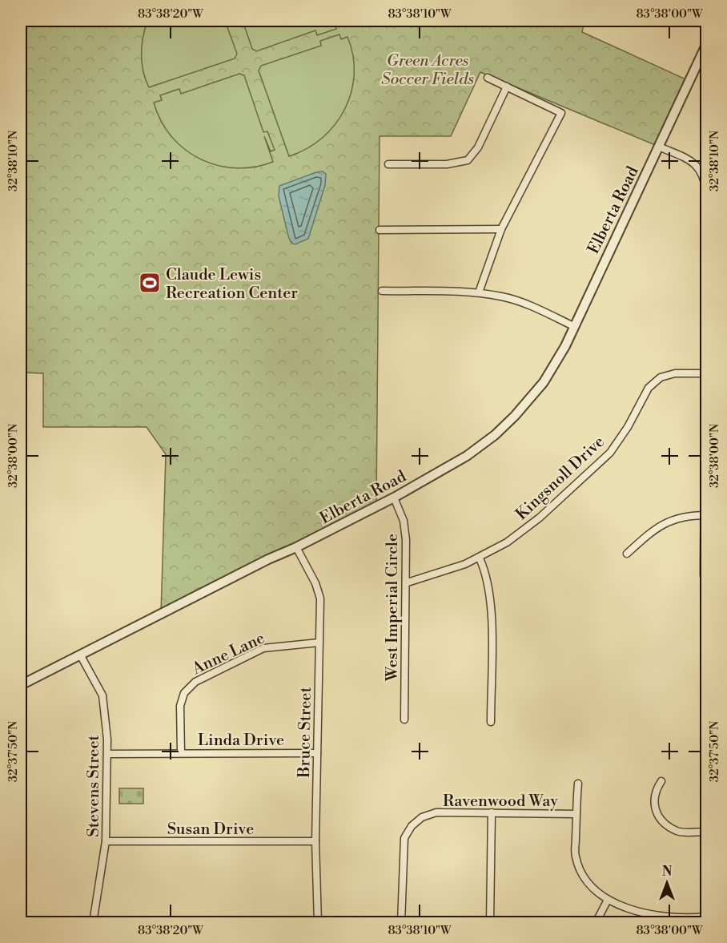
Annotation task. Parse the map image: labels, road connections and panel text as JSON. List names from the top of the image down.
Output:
{
  "streets": {
    "street": [
      "Elberta Road",
      "Kingsnoll Drive",
      "West Imperial Circle",
      "Anne Lane",
      "Bruce Street",
      "Linda Drive",
      "Stevens Street",
      "Ravenwood Way",
      "Susan Drive"
    ]
  },
  "crossings": [
    ["Elberta Road", "West Imperial Circle"],
    ["Elberta Road", "Bruce Street"],
    ["Elberta Road", "Stevens Street"],
    ["Kingsnoll Drive", "West Imperial Circle"],
    ["Anne Lane", "Bruce Street"],
    ["Anne Lane", "Linda Drive"],
    ["Bruce Street", "Linda Drive"],
    ["Bruce Street", "Susan Drive"],
    ["Linda Drive", "Stevens Street"],
    ["Stevens Street", "Susan Drive"]
  ],
  "parks": ["Green Acres Soccer Fields"],
  "places": {
    "sports": ["Claude Lewis Recreation Center"]
  },
  "north": "top",
  "coordinates": [
    "83°38'20\"W",
    "83°38'10\"W",
    "83°38'00\"W",
    "32°38'10\"N",
    "32°38'00\"N",
    "32°37'50\"N"
  ]
}
